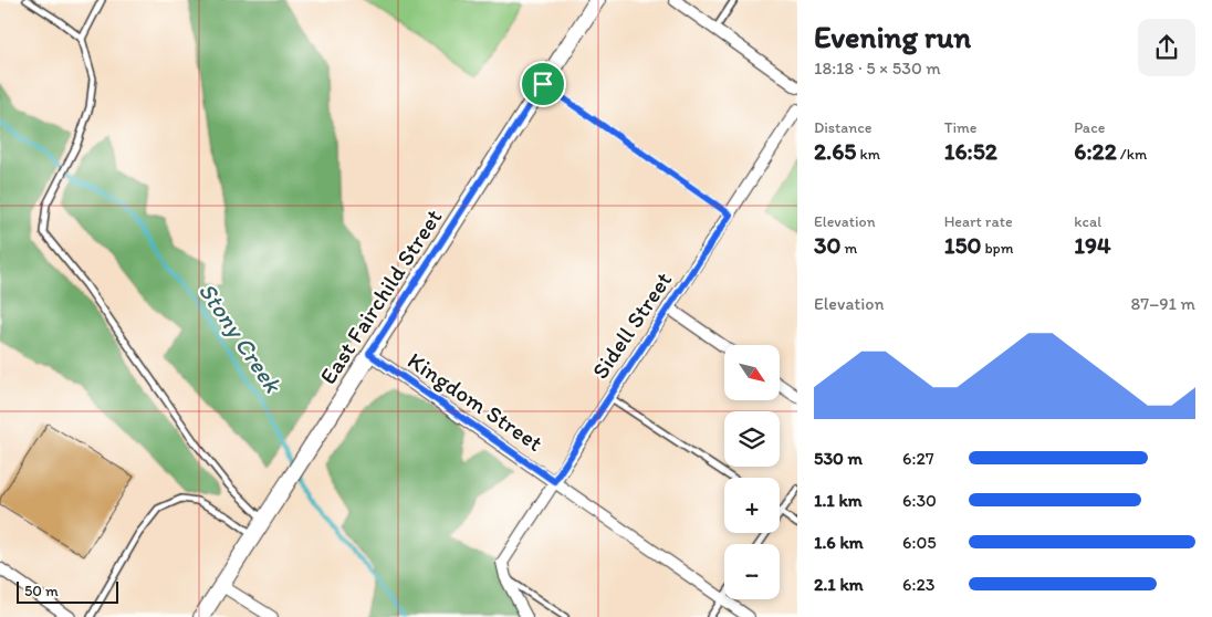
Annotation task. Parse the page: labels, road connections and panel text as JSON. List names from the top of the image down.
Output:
{
  "streets": {
    "street": ["East Fairchild Street", "Sidell Street", "Kingdom Street"]
  },
  "crossings": [
    ["East Fairchild Street", "Kingdom Street"],
    ["Sidell Street", "Kingdom Street"]
  ],
  "water": ["Stony Creek"],
  "scale_bar": "50 m",
  "north": "bottom right",
  "page": {
    "heading": ["Evening run", "18:18 · 5 × 530 m"],
    "stats": [
      ["Distance", "2.65 km"],
      ["Time", "16:52"],
      ["Pace", "6:22 /km"],
      ["Elevation", "30 m"],
      ["Heart rate", "150 bpm"],
      ["kcal", "194"]
    ],
    "chart": ["Elevation", "87–91 m"],
    "map_buttons": ["+", "−"],
    "list": [
      {
        "name": "530 m",
        "note": "6:27"
      },
      {
        "name": "1.1 km",
        "note": "6:30"
      },
      {
        "name": "1.6 km",
        "note": "6:05"
      },
      {
        "name": "2.1 km",
        "note": "6:23"
      }
    ],
    "scale": "50 m"
  }
}
